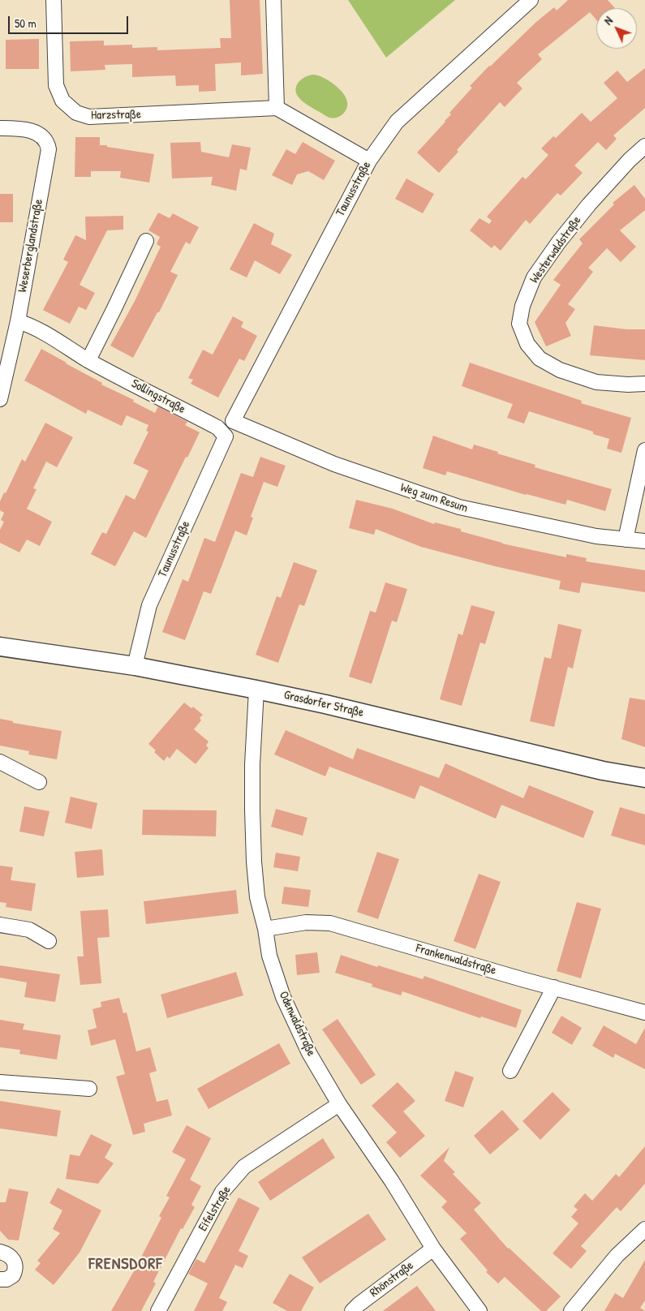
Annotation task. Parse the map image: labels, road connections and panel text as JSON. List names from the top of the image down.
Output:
{
  "streets": {
    "street": [
      "Harzstraße",
      "Taunusstraße",
      "Weserberglandstraße",
      "Westerwaldstraße",
      "Sollingstraße",
      "Weg zum Resum",
      "Grasdorfer Straße",
      "Frankenwaldstraße",
      "Odenwaldstraße",
      "Eifelstraße",
      "Rhönstraße"
    ]
  },
  "crossings": [
    ["Taunusstraße", "Sollingstraße"],
    ["Taunusstraße", "Weg zum Resum"],
    ["Taunusstraße", "Grasdorfer Straße"],
    ["Weserberglandstraße", "Sollingstraße"],
    ["Grasdorfer Straße", "Odenwaldstraße"],
    ["Frankenwaldstraße", "Odenwaldstraße"],
    ["Odenwaldstraße", "Eifelstraße"],
    ["Odenwaldstraße", "Rhönstraße"]
  ],
  "districts": ["FRENSDORF"],
  "scale_bar": "50 m",
  "north": "top left"
}
